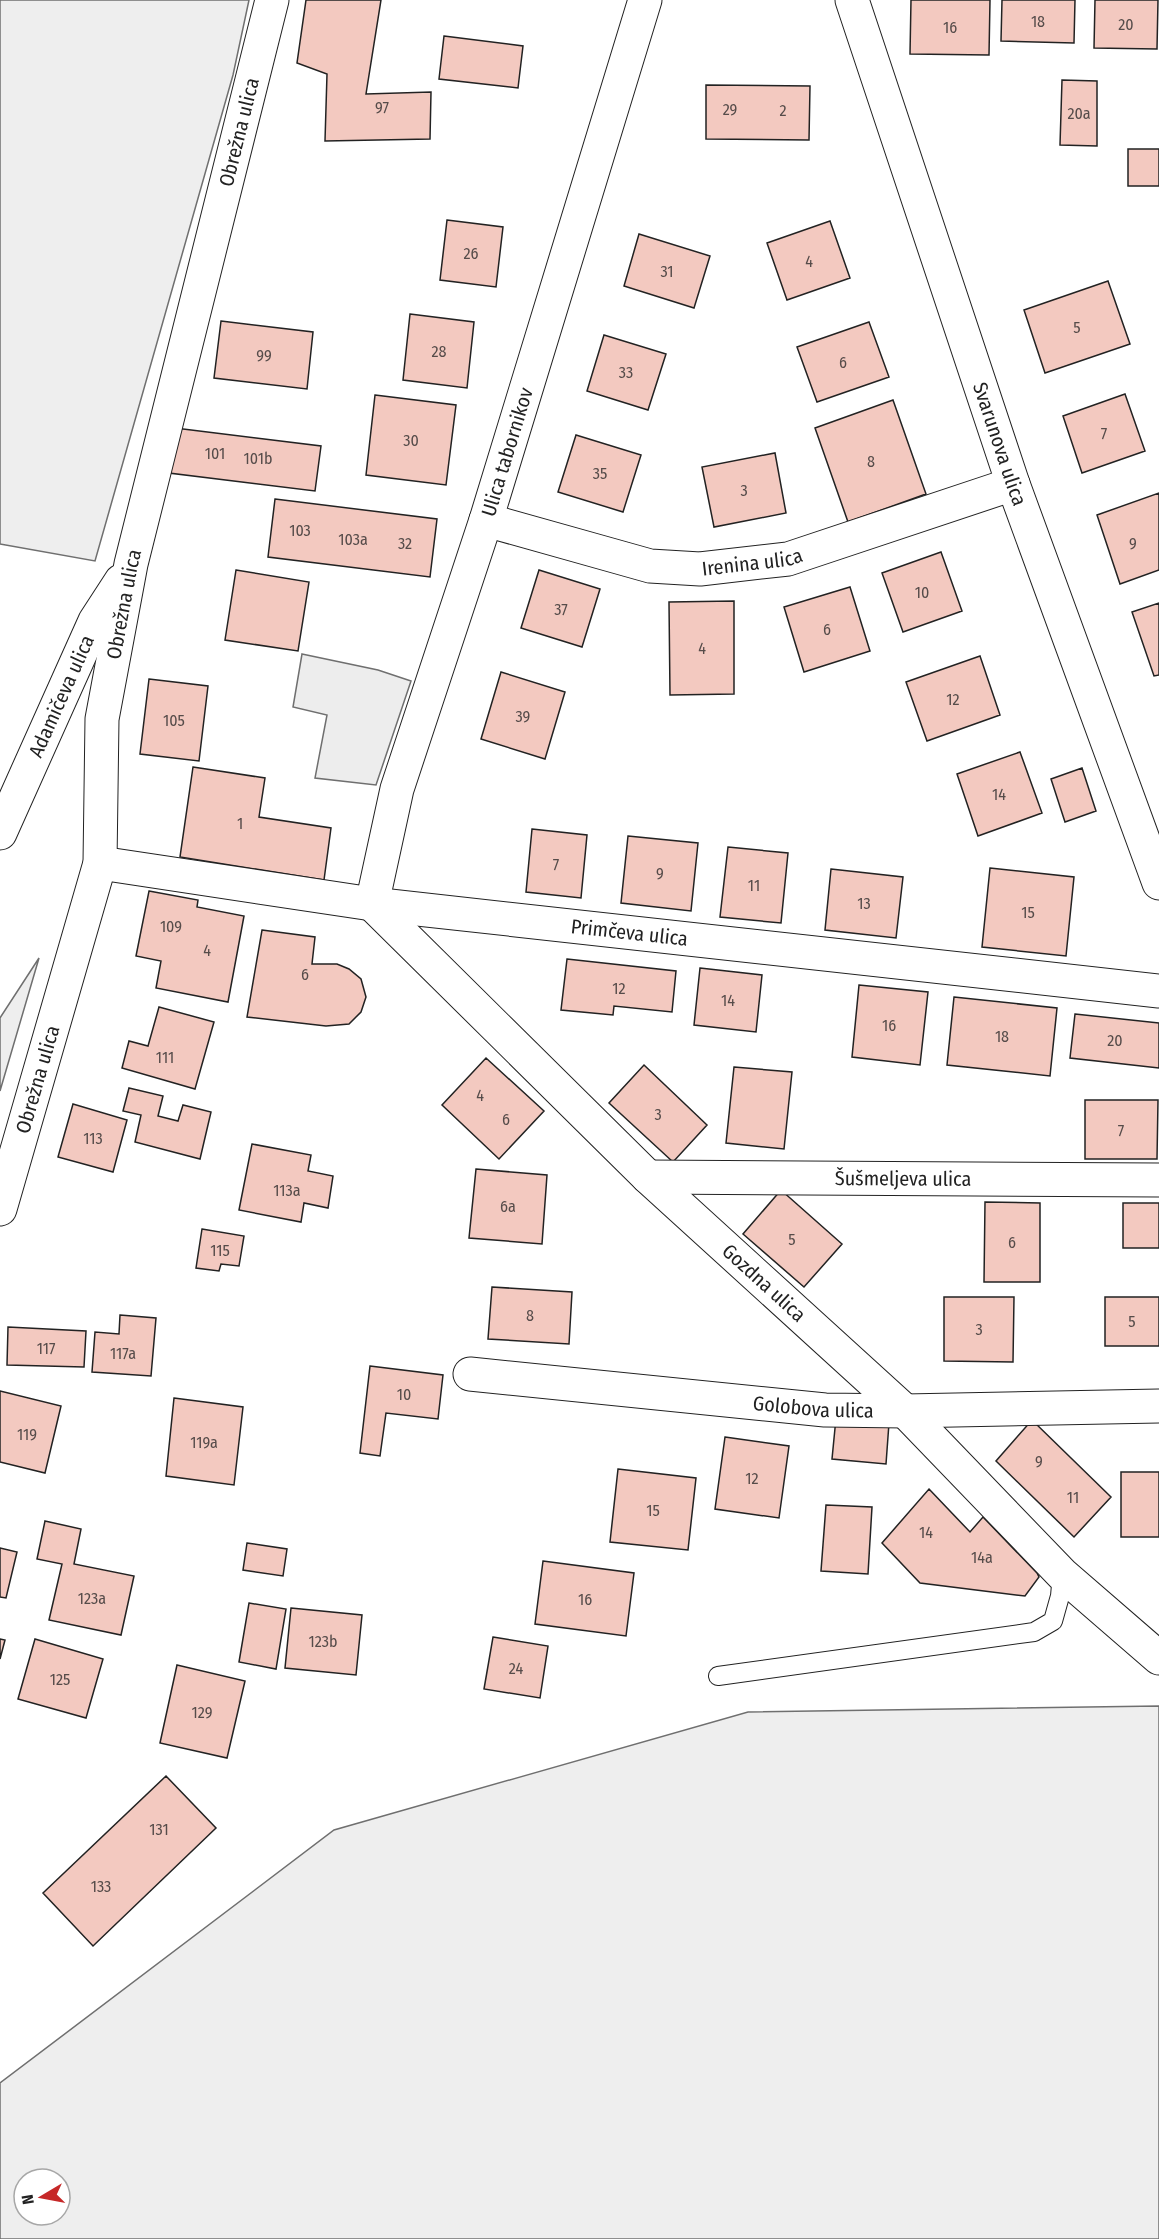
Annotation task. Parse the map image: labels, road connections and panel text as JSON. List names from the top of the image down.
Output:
{
  "streets": {
    "street": [
      "Obrežna ulica",
      "Svarunova ulica",
      "Ulica tabornikov",
      "Irenina ulica",
      "Adamičeva ulica",
      "Primčeva ulica",
      "Šušmeljeva ulica",
      "Gozdna ulica",
      "Golobova ulica"
    ]
  },
  "crossings": [
    ["Obrežna ulica", "Adamičeva ulica"],
    ["Obrežna ulica", "Primčeva ulica"],
    ["Svarunova ulica", "Irenina ulica"],
    ["Ulica tabornikov", "Irenina ulica"],
    ["Ulica tabornikov", "Primčeva ulica"],
    ["Ulica tabornikov", "Gozdna ulica"],
    ["Primčeva ulica", "Gozdna ulica"],
    ["Šušmeljeva ulica", "Gozdna ulica"],
    ["Gozdna ulica", "Golobova ulica"]
  ],
  "house_numbers": [
    "18",
    "20",
    "16",
    "97",
    "29",
    "2",
    "20a",
    "26",
    "4",
    "31",
    "5",
    "28",
    "99",
    "6",
    "33",
    "7",
    "30",
    "101",
    "101b",
    "8",
    "35",
    "3",
    "103",
    "103a",
    "32",
    "9",
    "10",
    "37",
    "6",
    "4",
    "12",
    "39",
    "105",
    "14",
    "1",
    "7",
    "9",
    "11",
    "13",
    "15",
    "109",
    "4",
    "6",
    "12",
    "14",
    "16",
    "18",
    "20",
    "111",
    "4",
    "3",
    "6",
    "7",
    "113",
    "113a",
    "6a",
    "5",
    "6",
    "115",
    "8",
    "5",
    "3",
    "117",
    "117a",
    "10",
    "119",
    "119a",
    "9",
    "12",
    "11",
    "15",
    "14",
    "14a",
    "123a",
    "16",
    "123b",
    "24",
    "125",
    "129",
    "131",
    "133"
  ],
  "north": "left"
}
